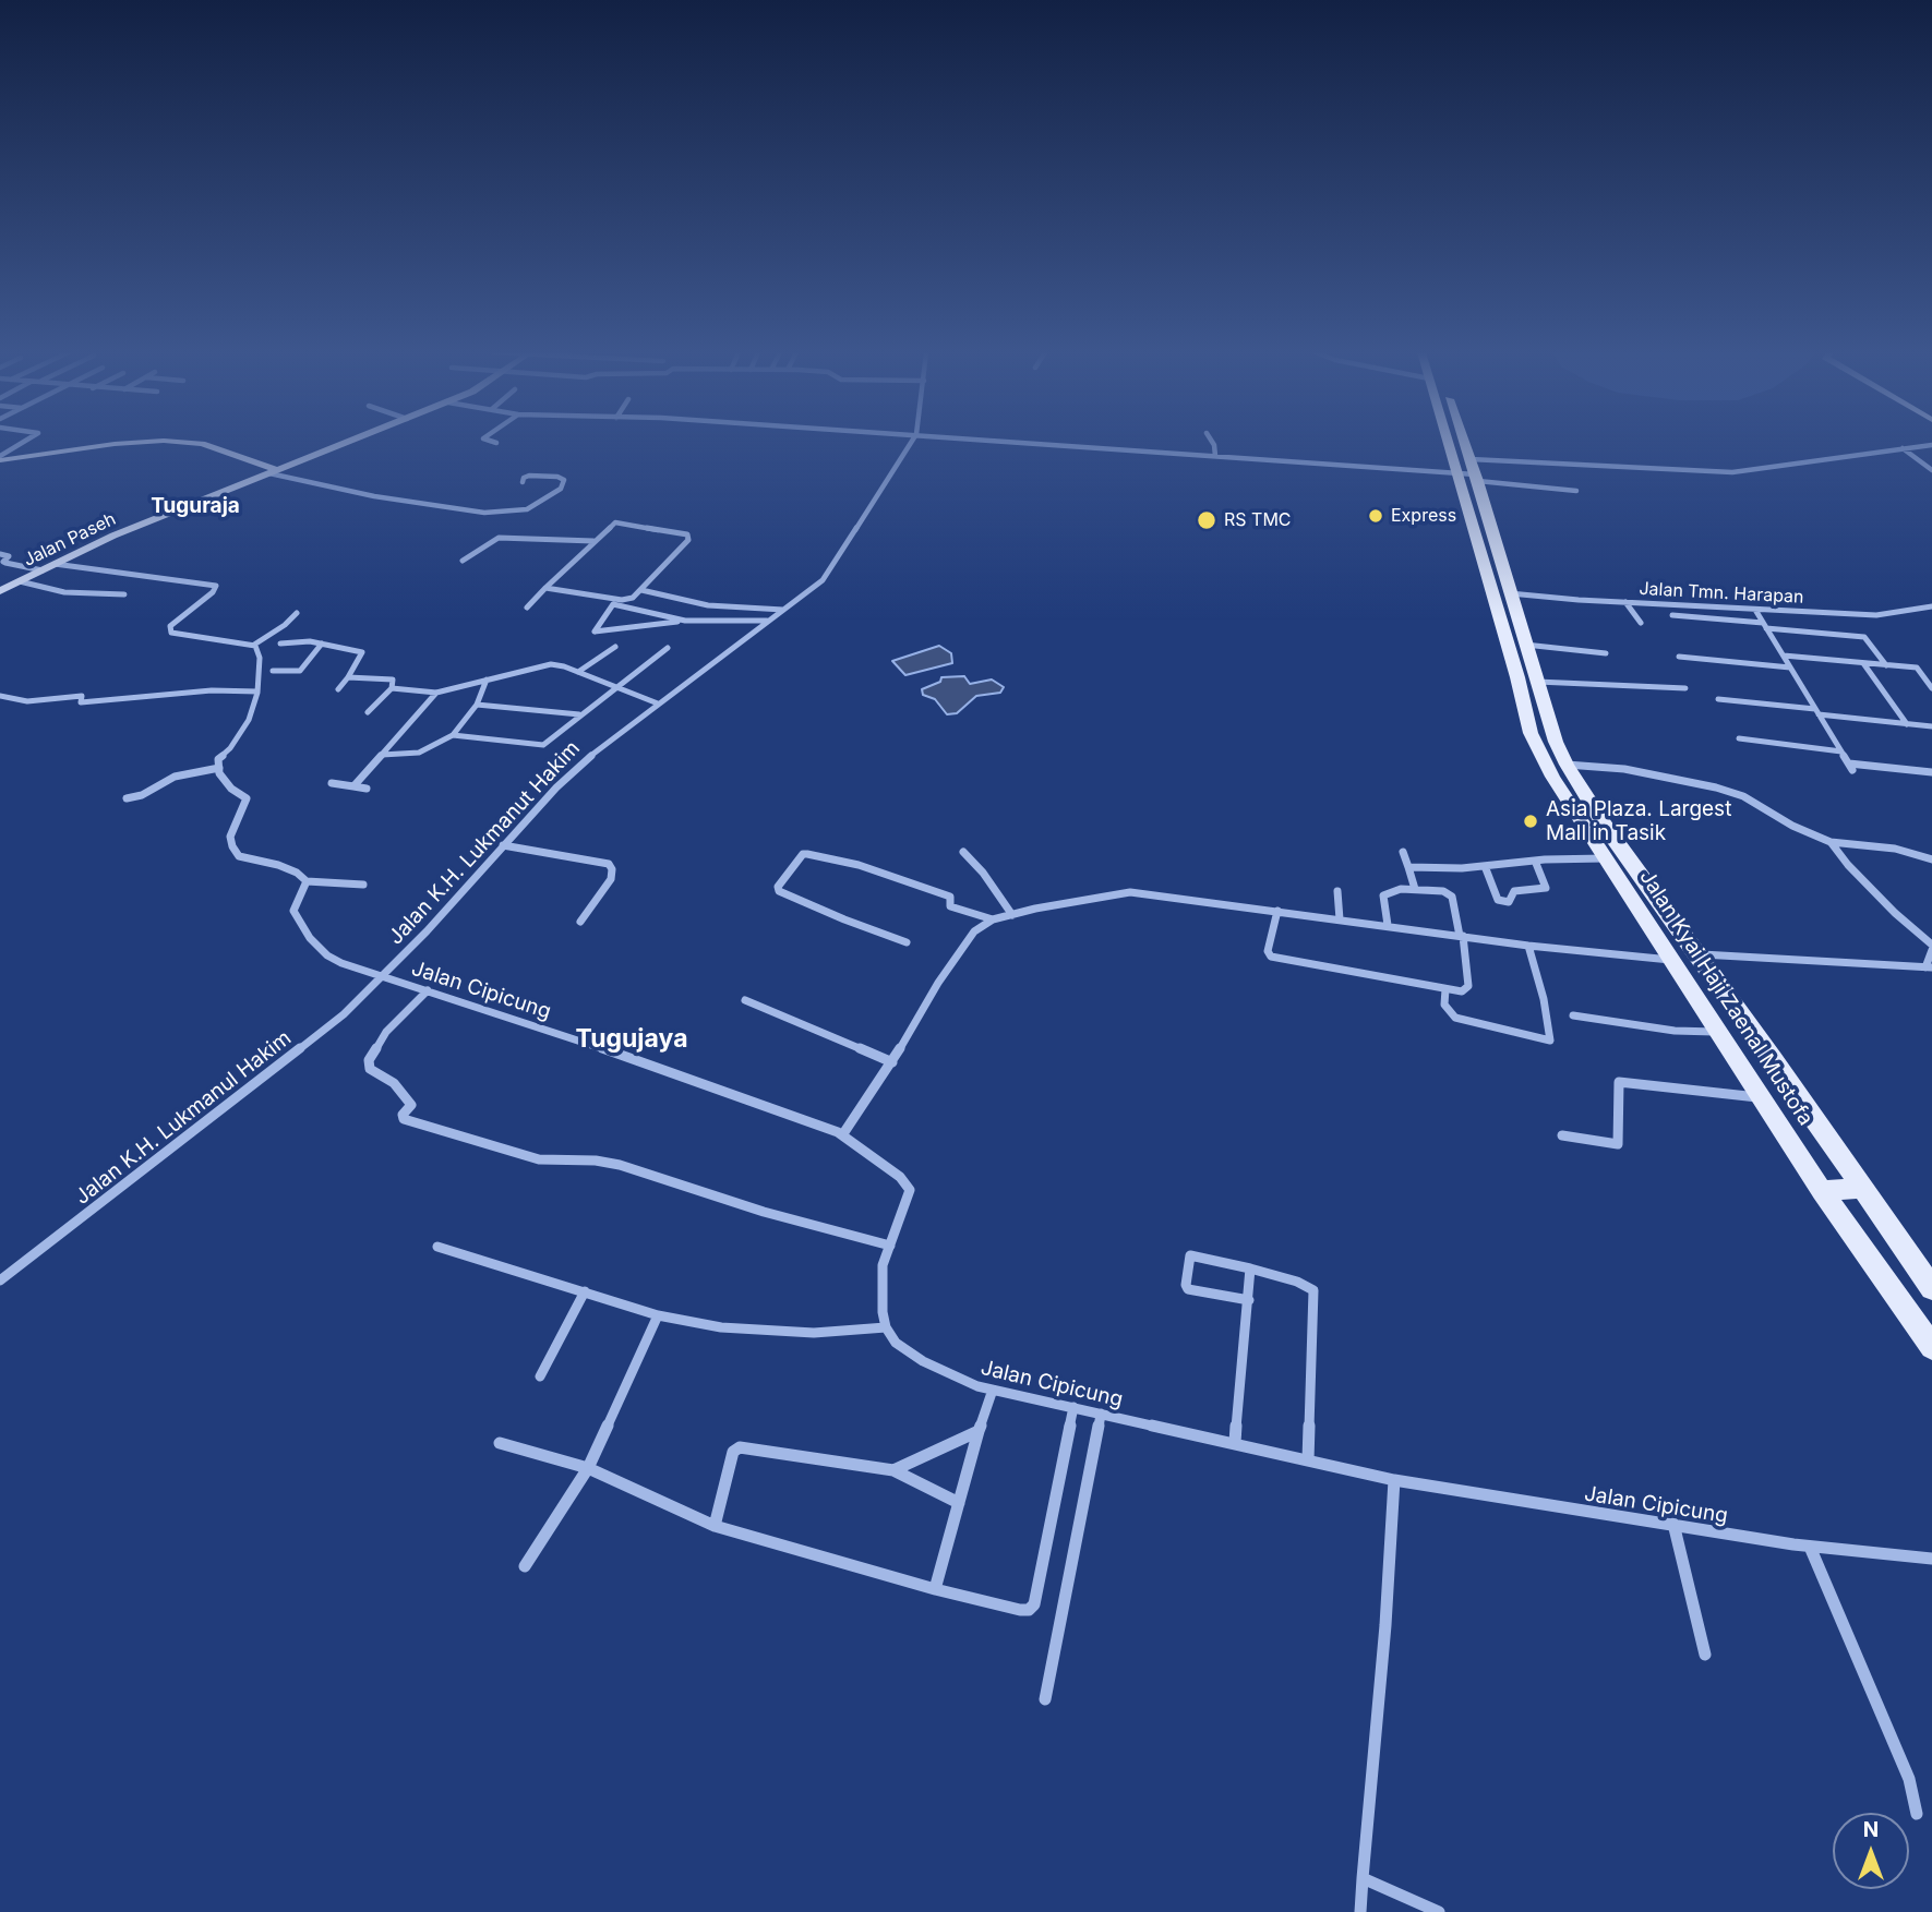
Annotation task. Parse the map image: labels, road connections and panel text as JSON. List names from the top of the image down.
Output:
{
  "streets": {
    "main road": ["Jalan Kyai Haji Zaenal Mustofa"],
    "street": [
      "Jalan Paseh",
      "Jalan Tmn. Harapan",
      "Jalan K.H. Lukmanut Hakim",
      "Jalan Cipicung",
      "Jalan K.H. Lukmanul Hakim"
    ]
  },
  "crossings": [
    ["Jalan Tmn. Harapan", "Jalan Kyai Haji Zaenal Mustofa"],
    ["Jalan K.H. Lukmanut Hakim", "Jalan Cipicung"],
    ["Jalan K.H. Lukmanut Hakim", "Jalan K.H. Lukmanul Hakim"],
    ["Jalan Cipicung", "Jalan K.H. Lukmanul Hakim"]
  ],
  "districts": ["Tuguraja", "Tugujaya"],
  "places": ["Express", "RS TMC", "Asia Plaza. Largest Mall in Tasik"],
  "north": "top"
}
